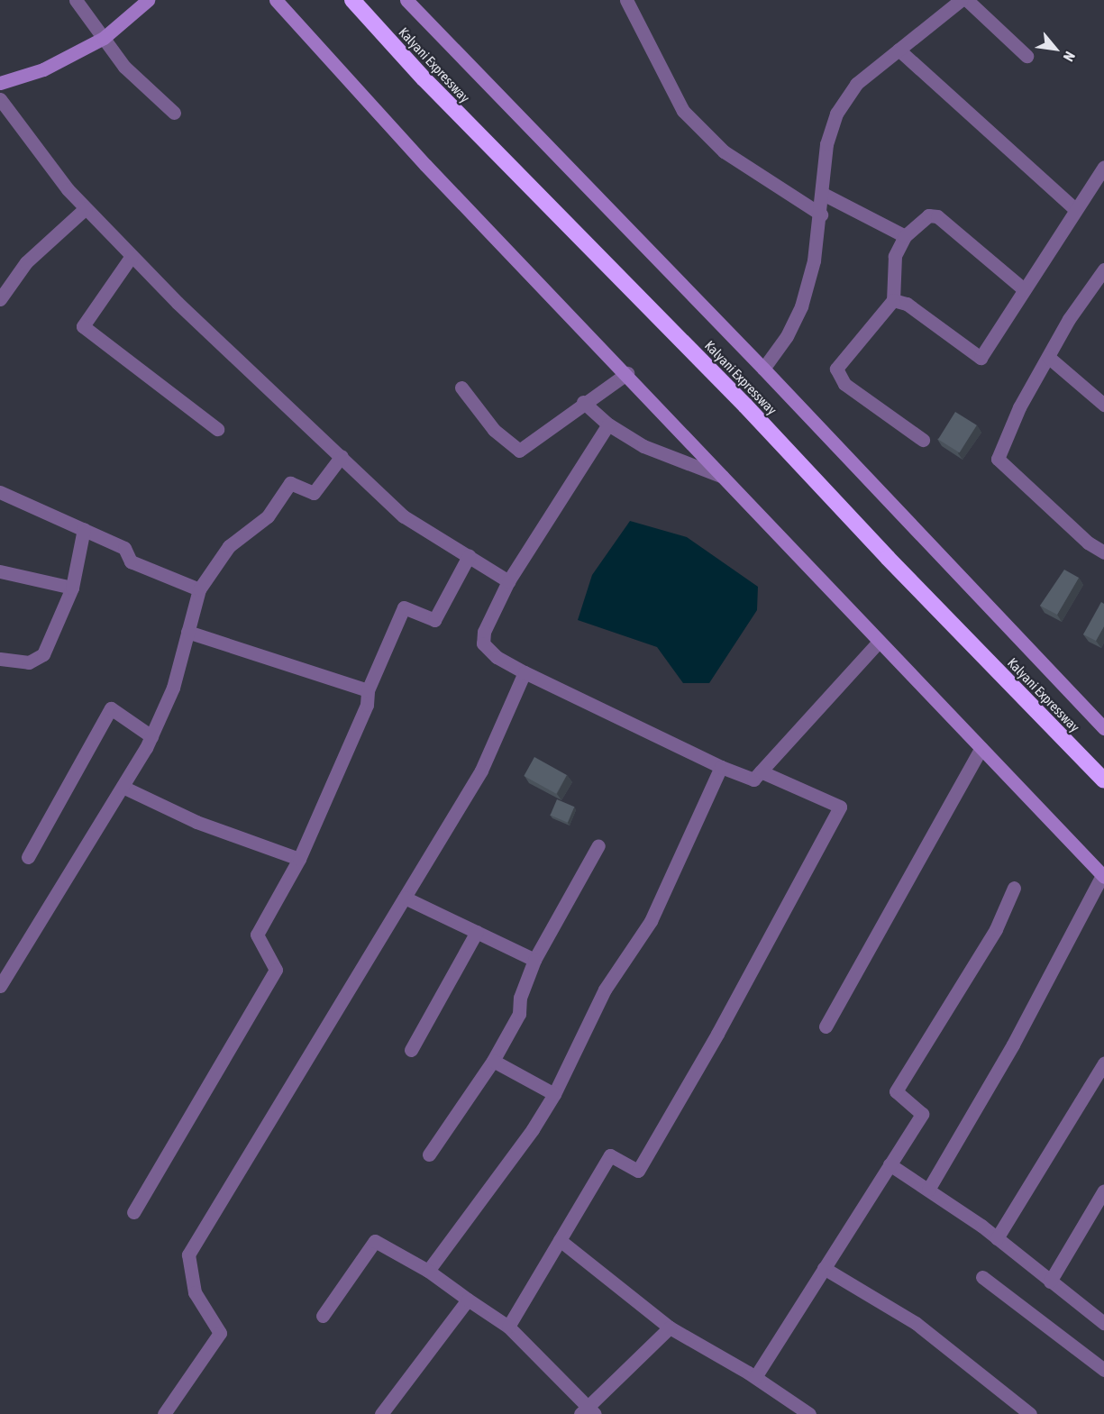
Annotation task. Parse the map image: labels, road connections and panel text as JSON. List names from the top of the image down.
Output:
{
  "streets": {
    "highway": ["Kalyani Expressway"]
  },
  "north": "bottom right"
}
